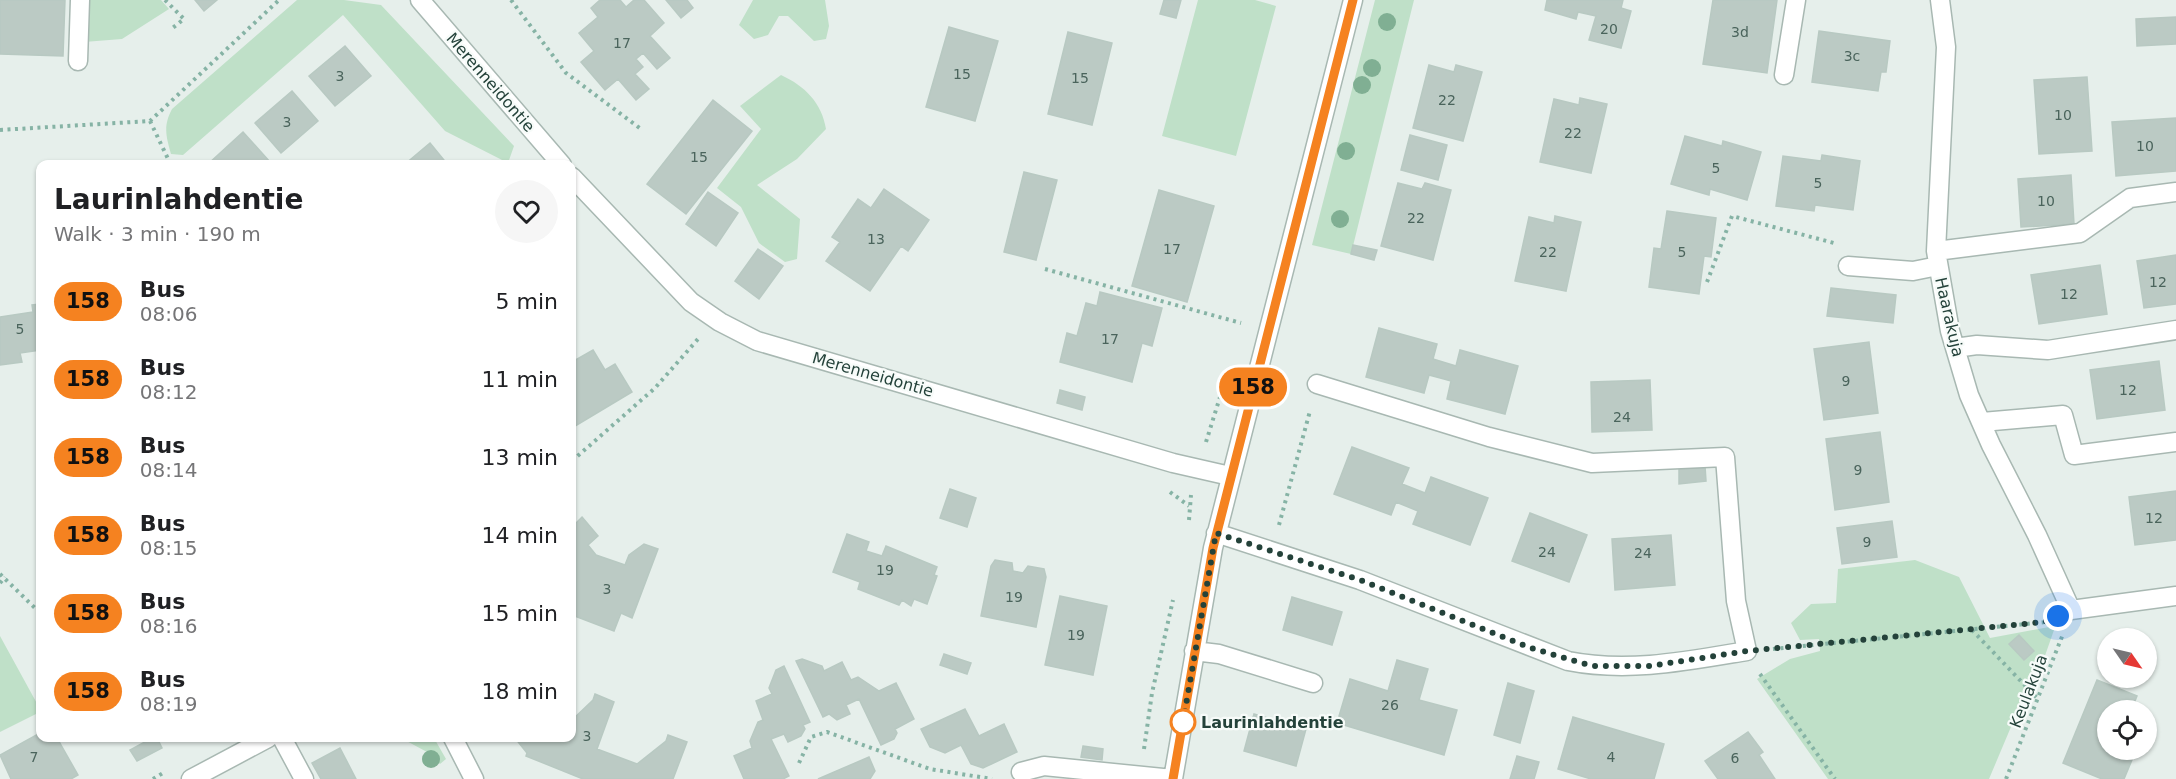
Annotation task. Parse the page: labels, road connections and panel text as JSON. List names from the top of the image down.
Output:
{
  "streets": {
    "street": ["Merenneidontie", "Haarakuja"],
    "path": ["Keulakuja"]
  },
  "crossings": [
    ["Haarakuja", "Keulakuja"]
  ],
  "places": ["Laurinlahdentie"],
  "lines": ["bus line 158"],
  "house_numbers": [
    "20",
    "3d",
    "17",
    "3c",
    "15",
    "3",
    "15",
    "22",
    "10",
    "3",
    "22",
    "10",
    "15",
    "5",
    "5",
    "10",
    "22",
    "13",
    "17",
    "22",
    "5",
    "12",
    "12",
    "5",
    "17",
    "9",
    "12",
    "24",
    "9",
    "12",
    "9",
    "24",
    "24",
    "19",
    "3",
    "19",
    "19",
    "26",
    "3",
    "7",
    "4",
    "6"
  ],
  "north": "bottom right",
  "page": {
    "on_map": "158",
    "heading": ["Laurinlahdentie", "Walk · 3 min · 190 m"],
    "list": [
      {
        "mark": "158",
        "name": "Bus",
        "note": "08:06",
        "value": "5 min"
      },
      {
        "mark": "158",
        "name": "Bus",
        "note": "08:12",
        "value": "11 min"
      },
      {
        "mark": "158",
        "name": "Bus",
        "note": "08:14",
        "value": "13 min"
      },
      {
        "mark": "158",
        "name": "Bus",
        "note": "08:15",
        "value": "14 min"
      },
      {
        "mark": "158",
        "name": "Bus",
        "note": "08:16",
        "value": "15 min"
      },
      {
        "mark": "158",
        "name": "Bus",
        "note": "08:19",
        "value": "18 min"
      }
    ]
  }
}
